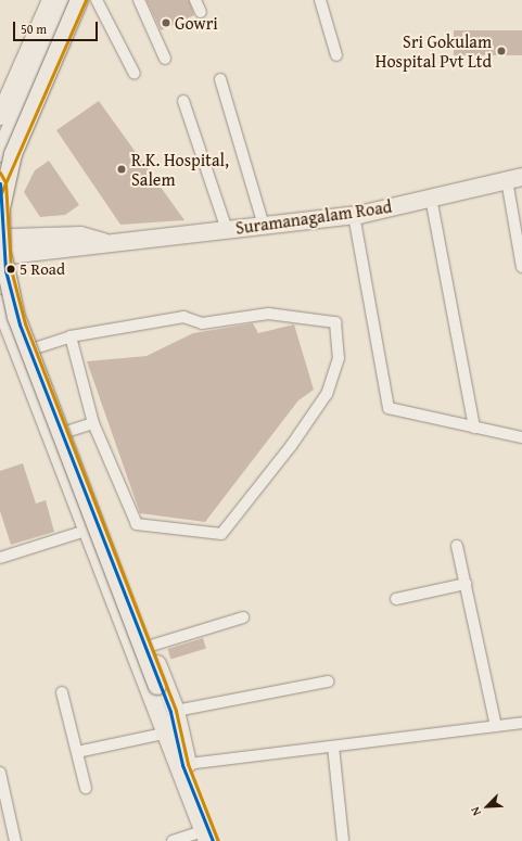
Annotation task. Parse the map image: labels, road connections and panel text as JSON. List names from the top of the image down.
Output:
{
  "streets": {
    "main road": ["Suramanagalam Road"]
  },
  "places": [
    "Gowri",
    "Sri Gokulam Hospital Pvt Ltd",
    "R.K. Hospital, Salem",
    "5 Road"
  ],
  "scale_bar": "50 m",
  "north": "bottom left"
}
